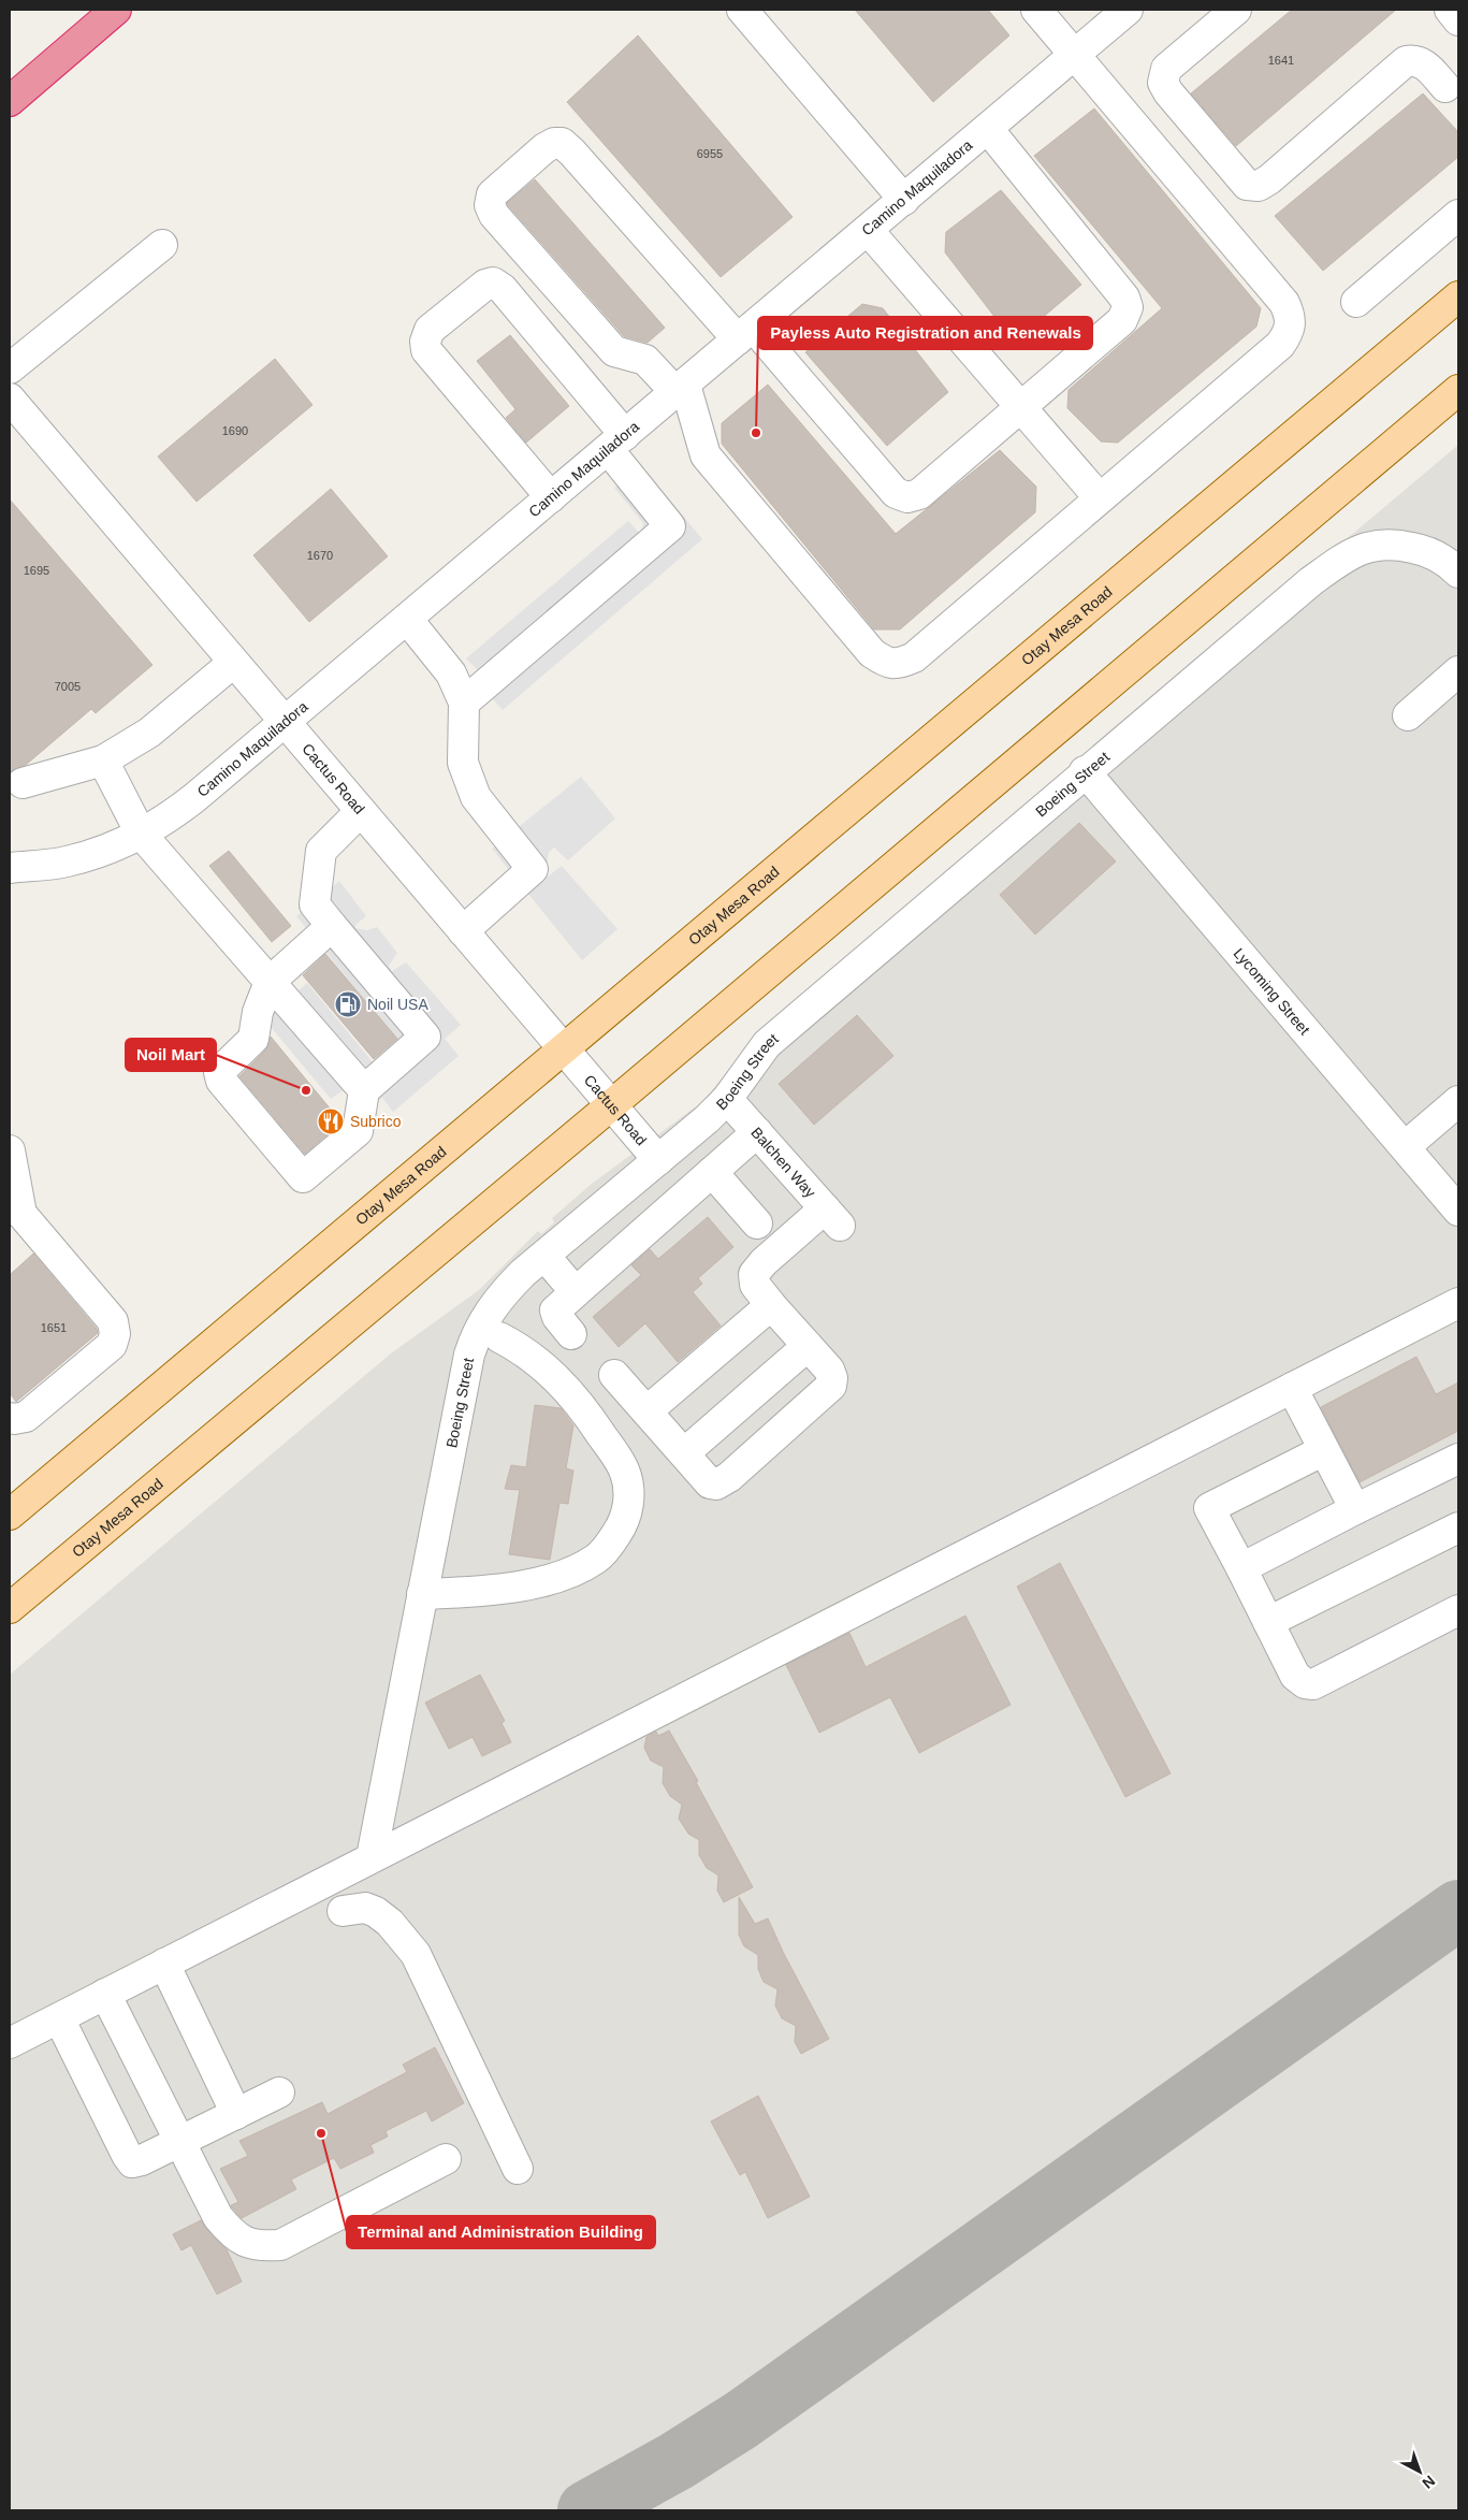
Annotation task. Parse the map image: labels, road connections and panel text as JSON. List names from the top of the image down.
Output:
{
  "streets": {
    "main road": ["Otay Mesa Road"],
    "street": [
      "Camino Maquiladora",
      "Cactus Road",
      "Boeing Street",
      "Lycoming Street",
      "Balchen Way"
    ]
  },
  "crossings": [
    ["Camino Maquiladora", "Cactus Road"],
    ["Otay Mesa Road", "Cactus Road"],
    ["Cactus Road", "Boeing Street"],
    ["Boeing Street", "Lycoming Street"],
    ["Boeing Street", "Balchen Way"]
  ],
  "places": {
    "other": ["Payless Auto Registration and Renewals", "Noil Mart", "Terminal and Administration Building"],
    "fuel station": ["Noil USA"],
    "restaurant": ["Subrico"]
  },
  "house_numbers": [
    "1641",
    "6955",
    "1690",
    "1670",
    "1695",
    "7005",
    "1651"
  ],
  "north": "bottom right"
}
